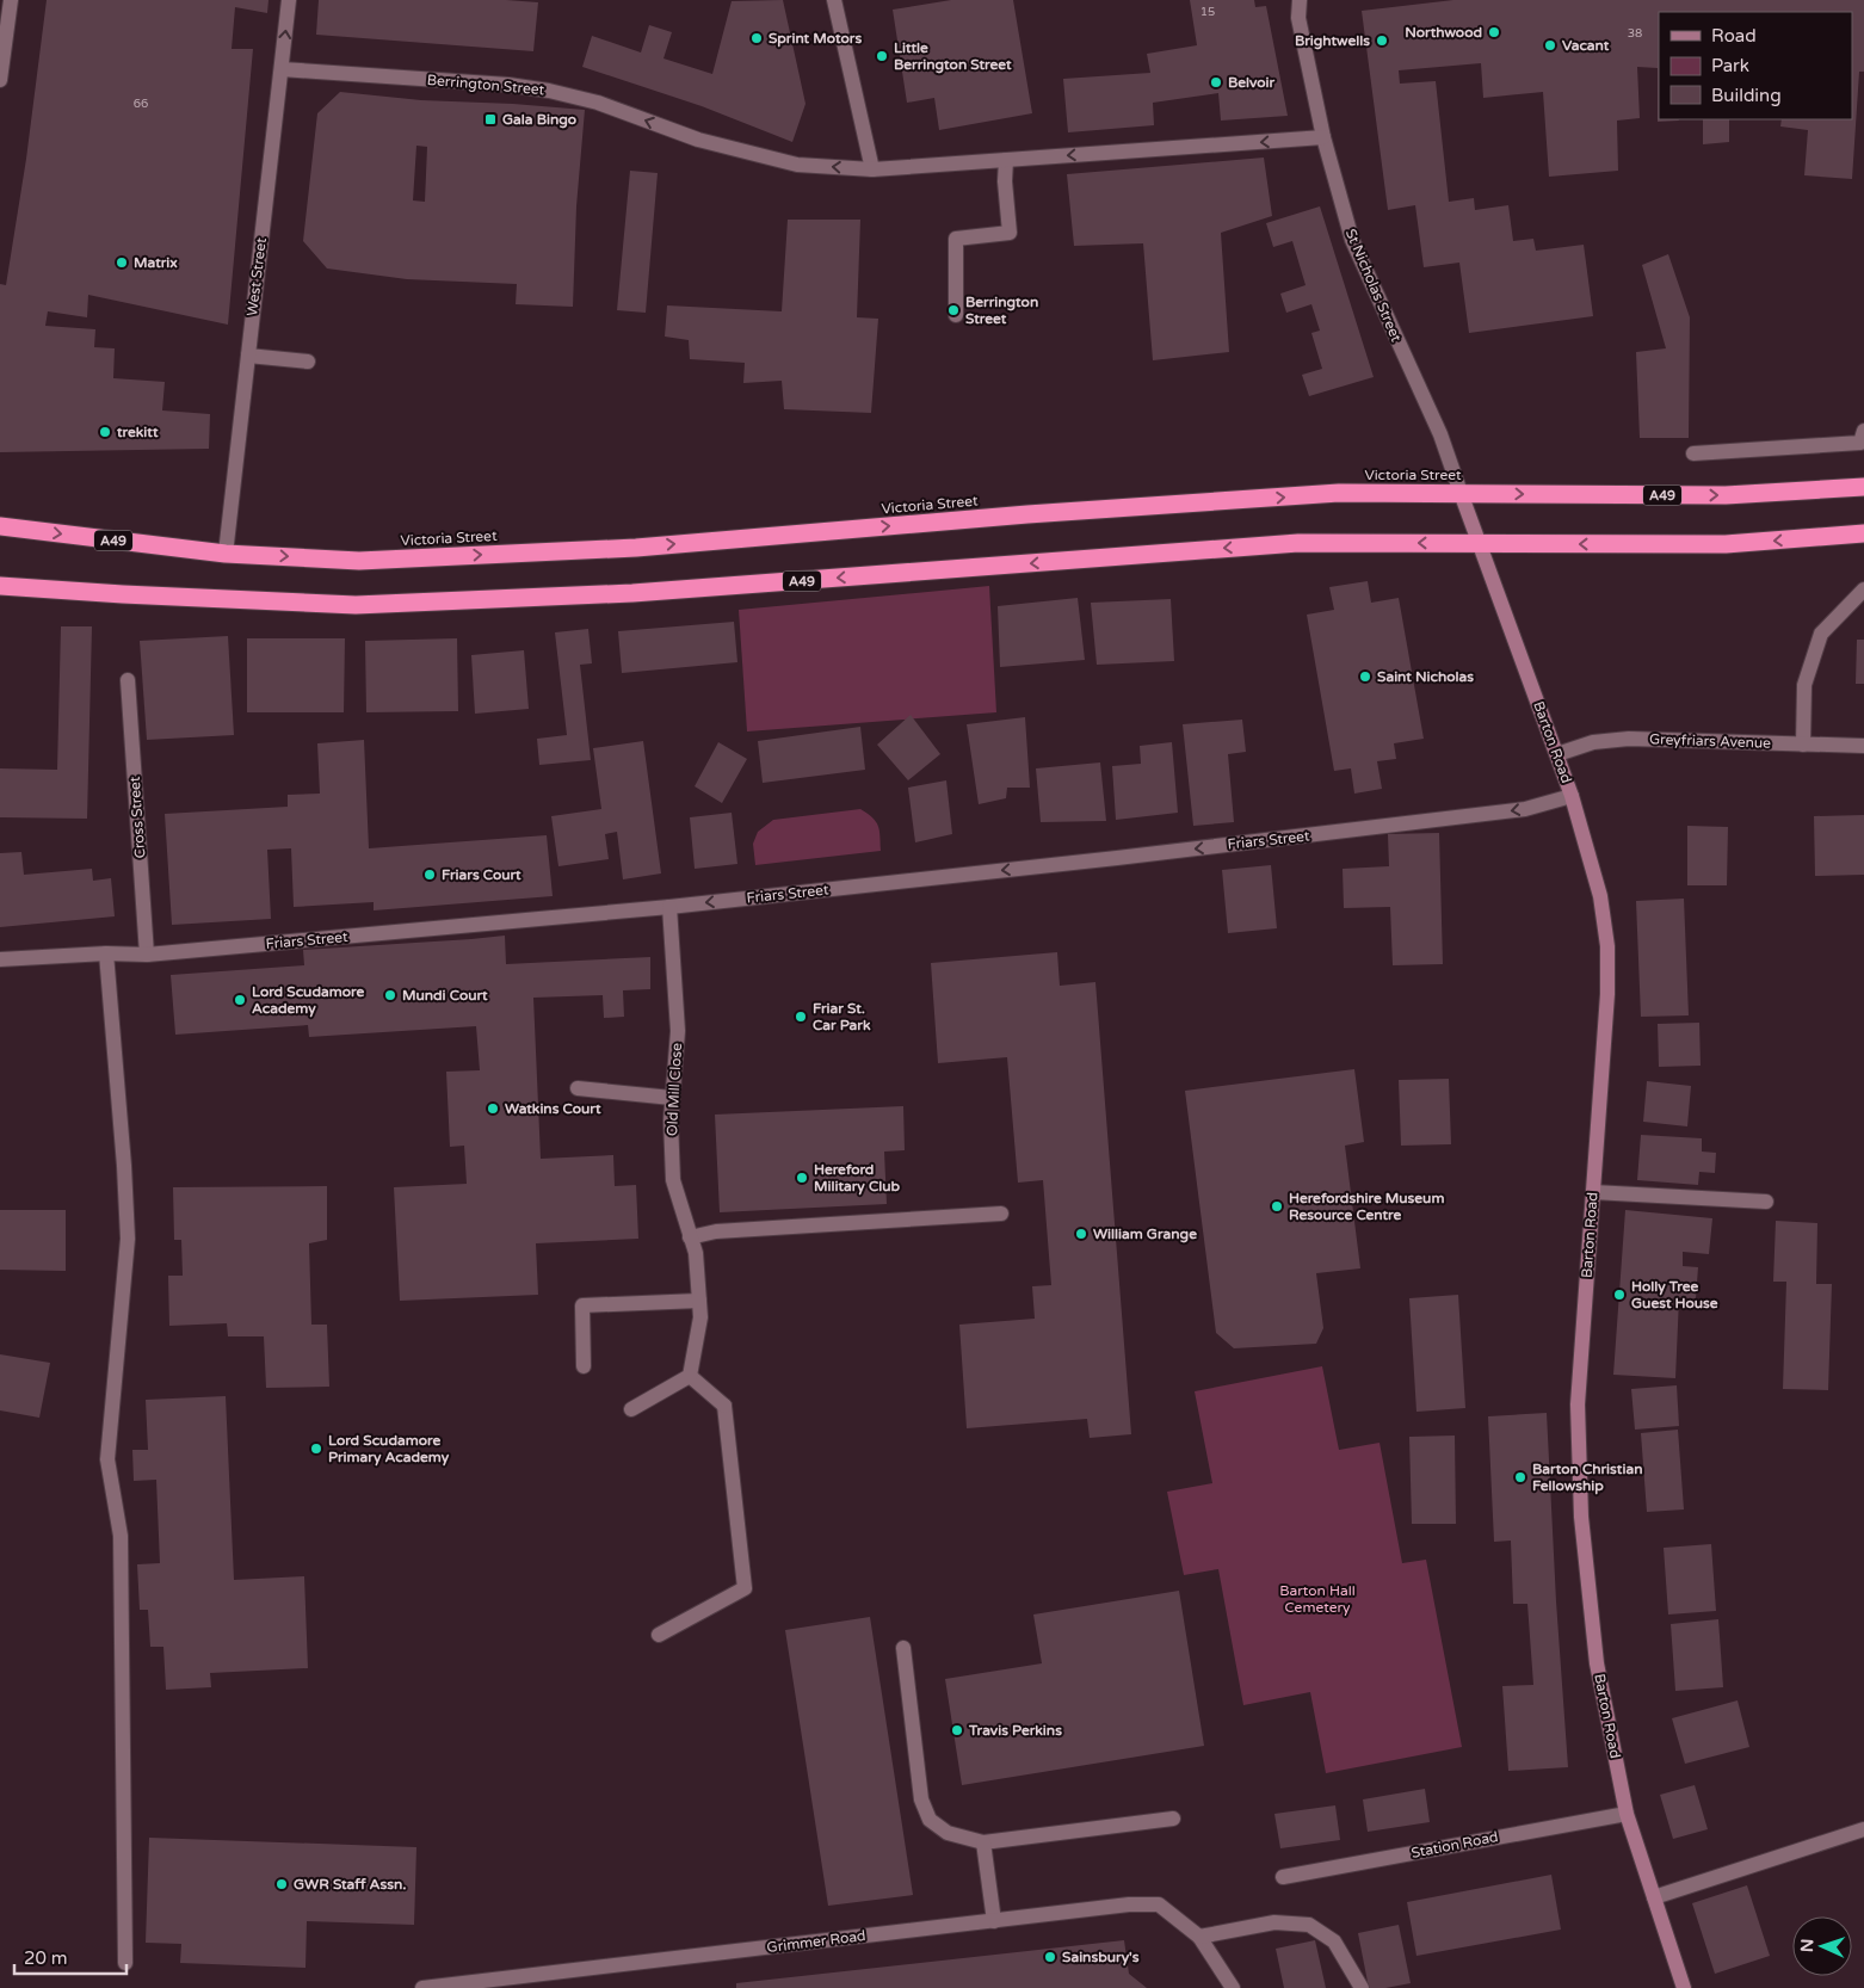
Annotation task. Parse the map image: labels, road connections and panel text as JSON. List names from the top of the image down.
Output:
{
  "streets": {
    "highway": ["Victoria Street", "A49"],
    "street": [
      "Berrington Street",
      "West Street",
      "St Nicholas Street",
      "Greyfriars Avenue",
      "Barton Road",
      "Cross Street",
      "Friars Street",
      "Old Mill Close",
      "Station Road",
      "Grimmer Road"
    ]
  },
  "crossings": [
    ["Berrington Street", "West Street"],
    ["Berrington Street", "St Nicholas Street"],
    ["West Street", "Victoria Street"],
    ["St Nicholas Street", "Victoria Street"],
    ["St Nicholas Street", "Barton Road"],
    ["Victoria Street", "Barton Road"],
    ["A49", "Barton Road"],
    ["Greyfriars Avenue", "Barton Road"],
    ["Barton Road", "Friars Street"],
    ["Barton Road", "Station Road"],
    ["Cross Street", "Friars Street"],
    ["Friars Street", "Old Mill Close"]
  ],
  "one_way": ["Berrington Street", "Friars Street"],
  "parks": ["Barton Hall Cemetery"],
  "places": {
    "other": [
      "Northwood",
      "Sprint Motors",
      "Brightwells",
      "Vacant",
      "Little Berrington Street",
      "Belvoir",
      "Matrix",
      "Berrington Street",
      "trekitt",
      "Saint Nicholas",
      "Friars Court",
      "Mundi Court",
      "Lord Scudamore Academy",
      "Friar St. Car Park",
      "Watkins Court",
      "Hereford Military Club",
      "Herefordshire Museum Resource Centre",
      "William Grange",
      "Holly Tree Guest House",
      "Lord Scudamore Primary Academy",
      "Barton Christian Fellowship",
      "Travis Perkins",
      "GWR Staff Assn.",
      "Sainsbury's"
    ],
    "transit": ["Gala Bingo"]
  },
  "house_numbers": ["15", "38", "66"],
  "legend": ["Road", "Park", "Building"],
  "scale_bar": "20 m",
  "north": "left"
}
